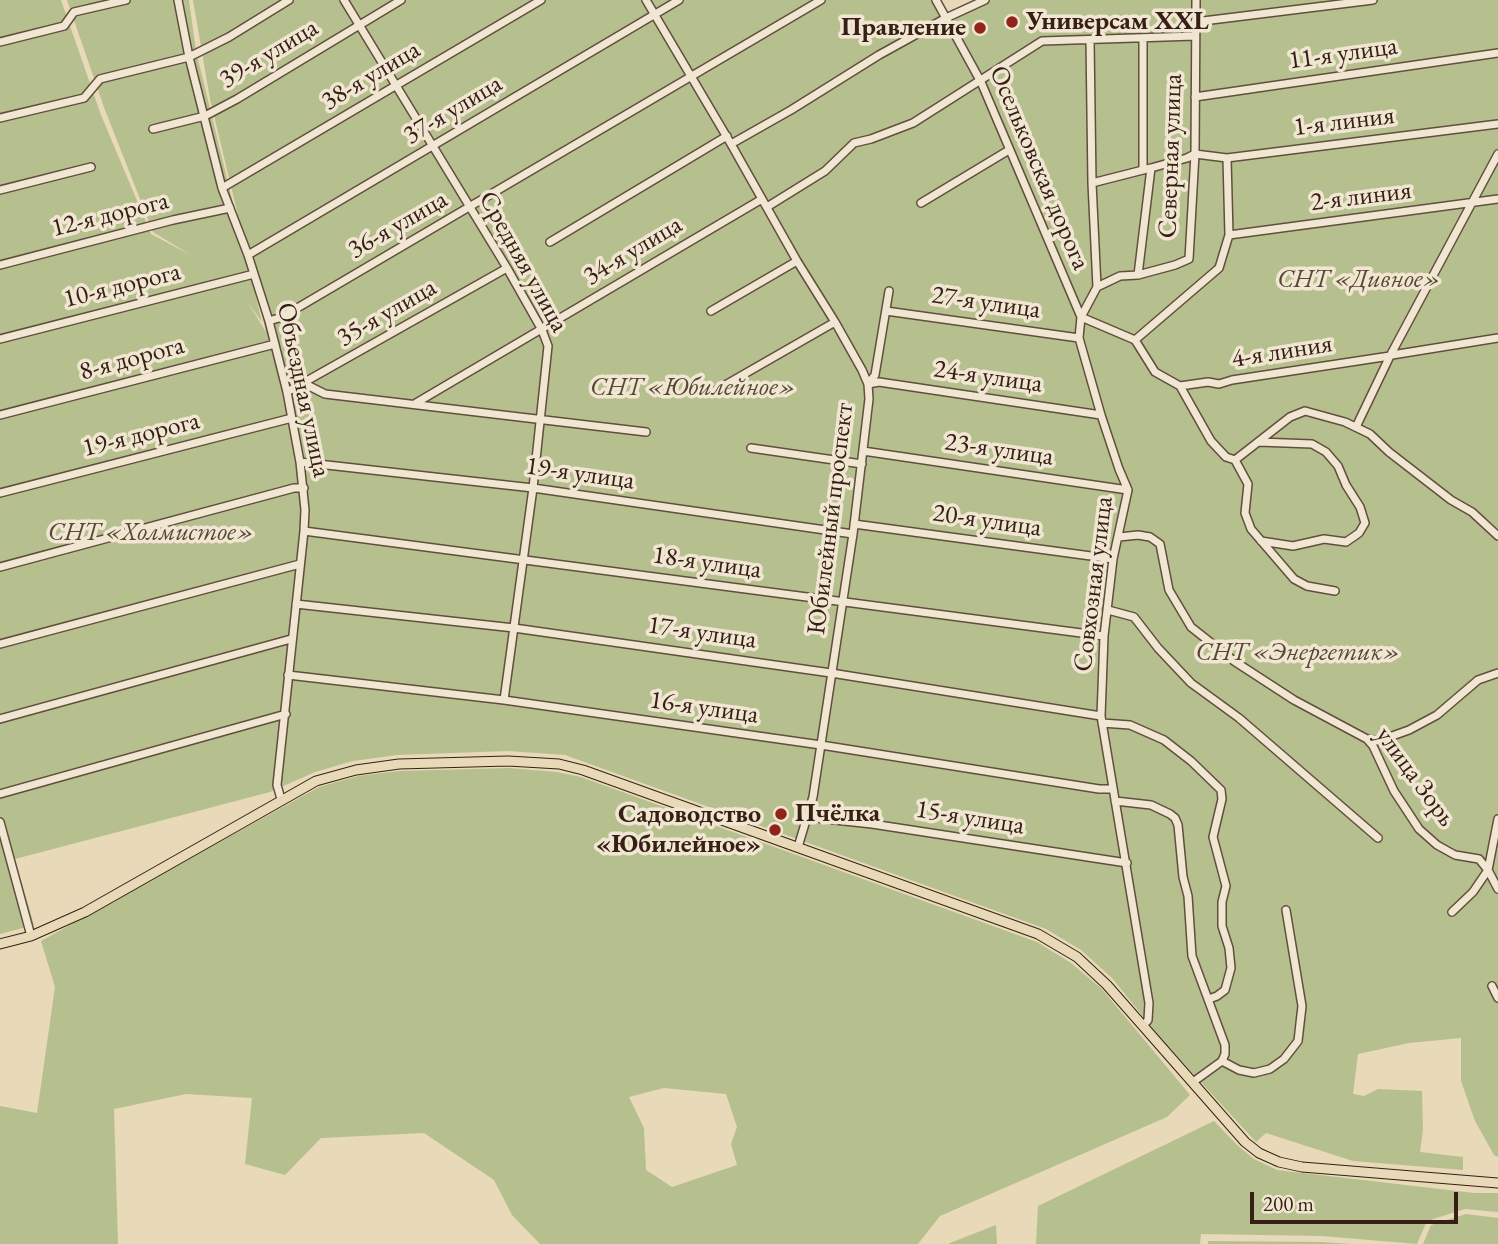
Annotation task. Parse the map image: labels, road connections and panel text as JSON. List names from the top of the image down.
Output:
{
  "streets": {
    "street": [
      "39-я улица",
      "11-я улица",
      "38-я улица",
      "37-я улица",
      "1-я линия",
      "Северная улица",
      "Осельковская дорога",
      "2-я линия",
      "12-я дорога",
      "36-я улица",
      "34-я улица",
      "Средняя улица",
      "10-я дорога",
      "27-я улица",
      "35-я улица",
      "4-я линия",
      "8-я дорога",
      "24-я улица",
      "Объездная улица",
      "19-я дорога",
      "23-я улица",
      "19-я улица",
      "Юбилейный проспект",
      "20-я улица",
      "18-я улица",
      "Совхозная улица",
      "17-я улица",
      "16-я улица",
      "улица Зорь",
      "15-я улица"
    ]
  },
  "crossings": [
    ["39-я улица", "Средняя улица"],
    ["39-я улица", "Объездная улица"],
    ["11-я улица", "Северная улица"],
    ["38-я улица", "Средняя улица"],
    ["38-я улица", "Объездная улица"],
    ["37-я улица", "Средняя улица"],
    ["37-я улица", "Объездная улица"],
    ["37-я улица", "Юбилейный проспект"],
    ["1-я линия", "Северная улица"],
    ["Осельковская дорога", "Совхозная улица"],
    ["12-я дорога", "Объездная улица"],
    ["36-я улица", "Средняя улица"],
    ["36-я улица", "Объездная улица"],
    ["36-я улица", "Юбилейный проспект"],
    ["34-я улица", "Средняя улица"],
    ["34-я улица", "Юбилейный проспект"],
    ["Средняя улица", "35-я улица"],
    ["Средняя улица", "19-я улица"],
    ["Средняя улица", "18-я улица"],
    ["Средняя улица", "17-я улица"],
    ["Средняя улица", "16-я улица"],
    ["10-я дорога", "Объездная улица"],
    ["27-я улица", "Совхозная улица"],
    ["35-я улица", "Объездная улица"],
    ["8-я дорога", "Объездная улица"],
    ["24-я улица", "Юбилейный проспект"],
    ["24-я улица", "Совхозная улица"],
    ["Объездная улица", "19-я дорога"],
    ["Объездная улица", "19-я улица"],
    ["Объездная улица", "18-я улица"],
    ["Объездная улица", "17-я улица"],
    ["Объездная улица", "16-я улица"],
    ["23-я улица", "Юбилейный проспект"],
    ["23-я улица", "Совхозная улица"],
    ["19-я улица", "Юбилейный проспект"],
    ["Юбилейный проспект", "20-я улица"],
    ["Юбилейный проспект", "18-я улица"],
    ["Юбилейный проспект", "17-я улица"],
    ["Юбилейный проспект", "16-я улица"],
    ["Юбилейный проспект", "15-я улица"],
    ["20-я улица", "Совхозная улица"],
    ["18-я улица", "Совхозная улица"],
    ["Совхозная улица", "17-я улица"],
    ["Совхозная улица", "16-я улица"],
    ["Совхозная улица", "улица Зорь"],
    ["Совхозная улица", "15-я улица"]
  ],
  "parks": [
    "СНТ «Дивное»",
    "СНТ «Юбилейное»",
    "СНТ «Холмистое»",
    "СНТ «Энергетик»"
  ],
  "places": [
    "Универсам XXL",
    "Правление",
    "Пчёлка",
    "Садоводство «Юбилейное»"
  ],
  "scale_bar": "200 m"
}
